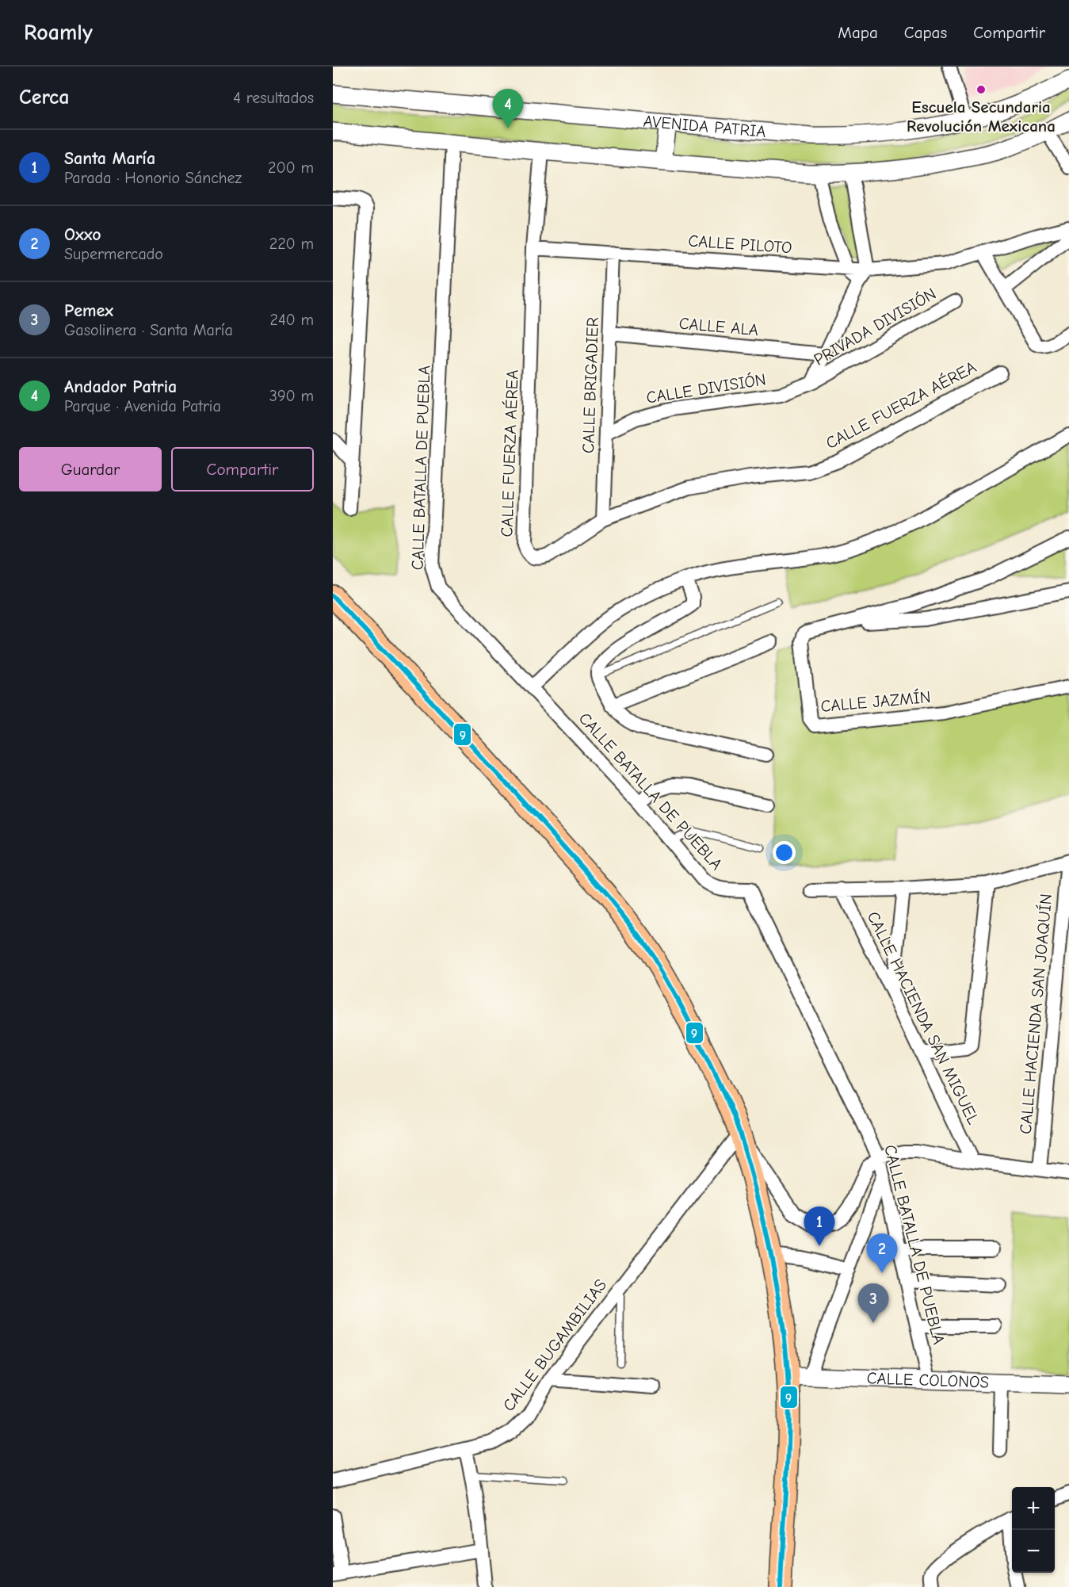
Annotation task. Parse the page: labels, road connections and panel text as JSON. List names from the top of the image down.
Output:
{
  "streets": {
    "street": [
      "AVENIDA PATRIA",
      "CALLE PILOTO",
      "CALLE ALA",
      "PRIVADA DIVISIÓN",
      "CALLE BRIGADIER",
      "CALLE DIVISIÓN",
      "CALLE FUERZA AÉREA",
      "CALLE BATALLA DE PUEBLA",
      "CALLE JAZMÍN",
      "CALLE HACIENDA SAN JOAQUÍN",
      "CALLE HACIENDA SAN MIGUEL",
      "CALLE BUGAMBILIAS",
      "CALLE COLONOS"
    ]
  },
  "crossings": [
    ["CALLE PILOTO", "CALLE BRIGADIER"],
    ["CALLE PILOTO", "CALLE FUERZA AÉREA"],
    ["CALLE ALA", "CALLE BRIGADIER"],
    ["PRIVADA DIVISIÓN", "CALLE DIVISIÓN"],
    ["CALLE BRIGADIER", "CALLE DIVISIÓN"],
    ["CALLE BRIGADIER", "CALLE FUERZA AÉREA"],
    ["CALLE BATALLA DE PUEBLA", "CALLE COLONOS"]
  ],
  "places": ["Escuela Secundaria Revolución Mexicana"],
  "lines": ["transit line 9"],
  "page": {
    "header": "Roamly",
    "nav": ["Mapa", "Capas", "Compartir"],
    "heading": ["Cerca", "4 resultados"],
    "pins": [
      "4",
      "1",
      "2",
      "3"
    ],
    "list": [
      {
        "mark": "1",
        "name": "Santa María",
        "note": "Parada · Honorio Sánchez",
        "value": "200 m"
      },
      {
        "mark": "2",
        "name": "Oxxo",
        "note": "Supermercado",
        "value": "220 m"
      },
      {
        "mark": "3",
        "name": "Pemex",
        "note": "Gasolinera · Santa María",
        "value": "240 m"
      },
      {
        "mark": "4",
        "name": "Andador Patria",
        "note": "Parque · Avenida Patria",
        "value": "390 m"
      }
    ],
    "buttons": ["Guardar", "Compartir"],
    "map_buttons": ["+", "−"]
  }
}
